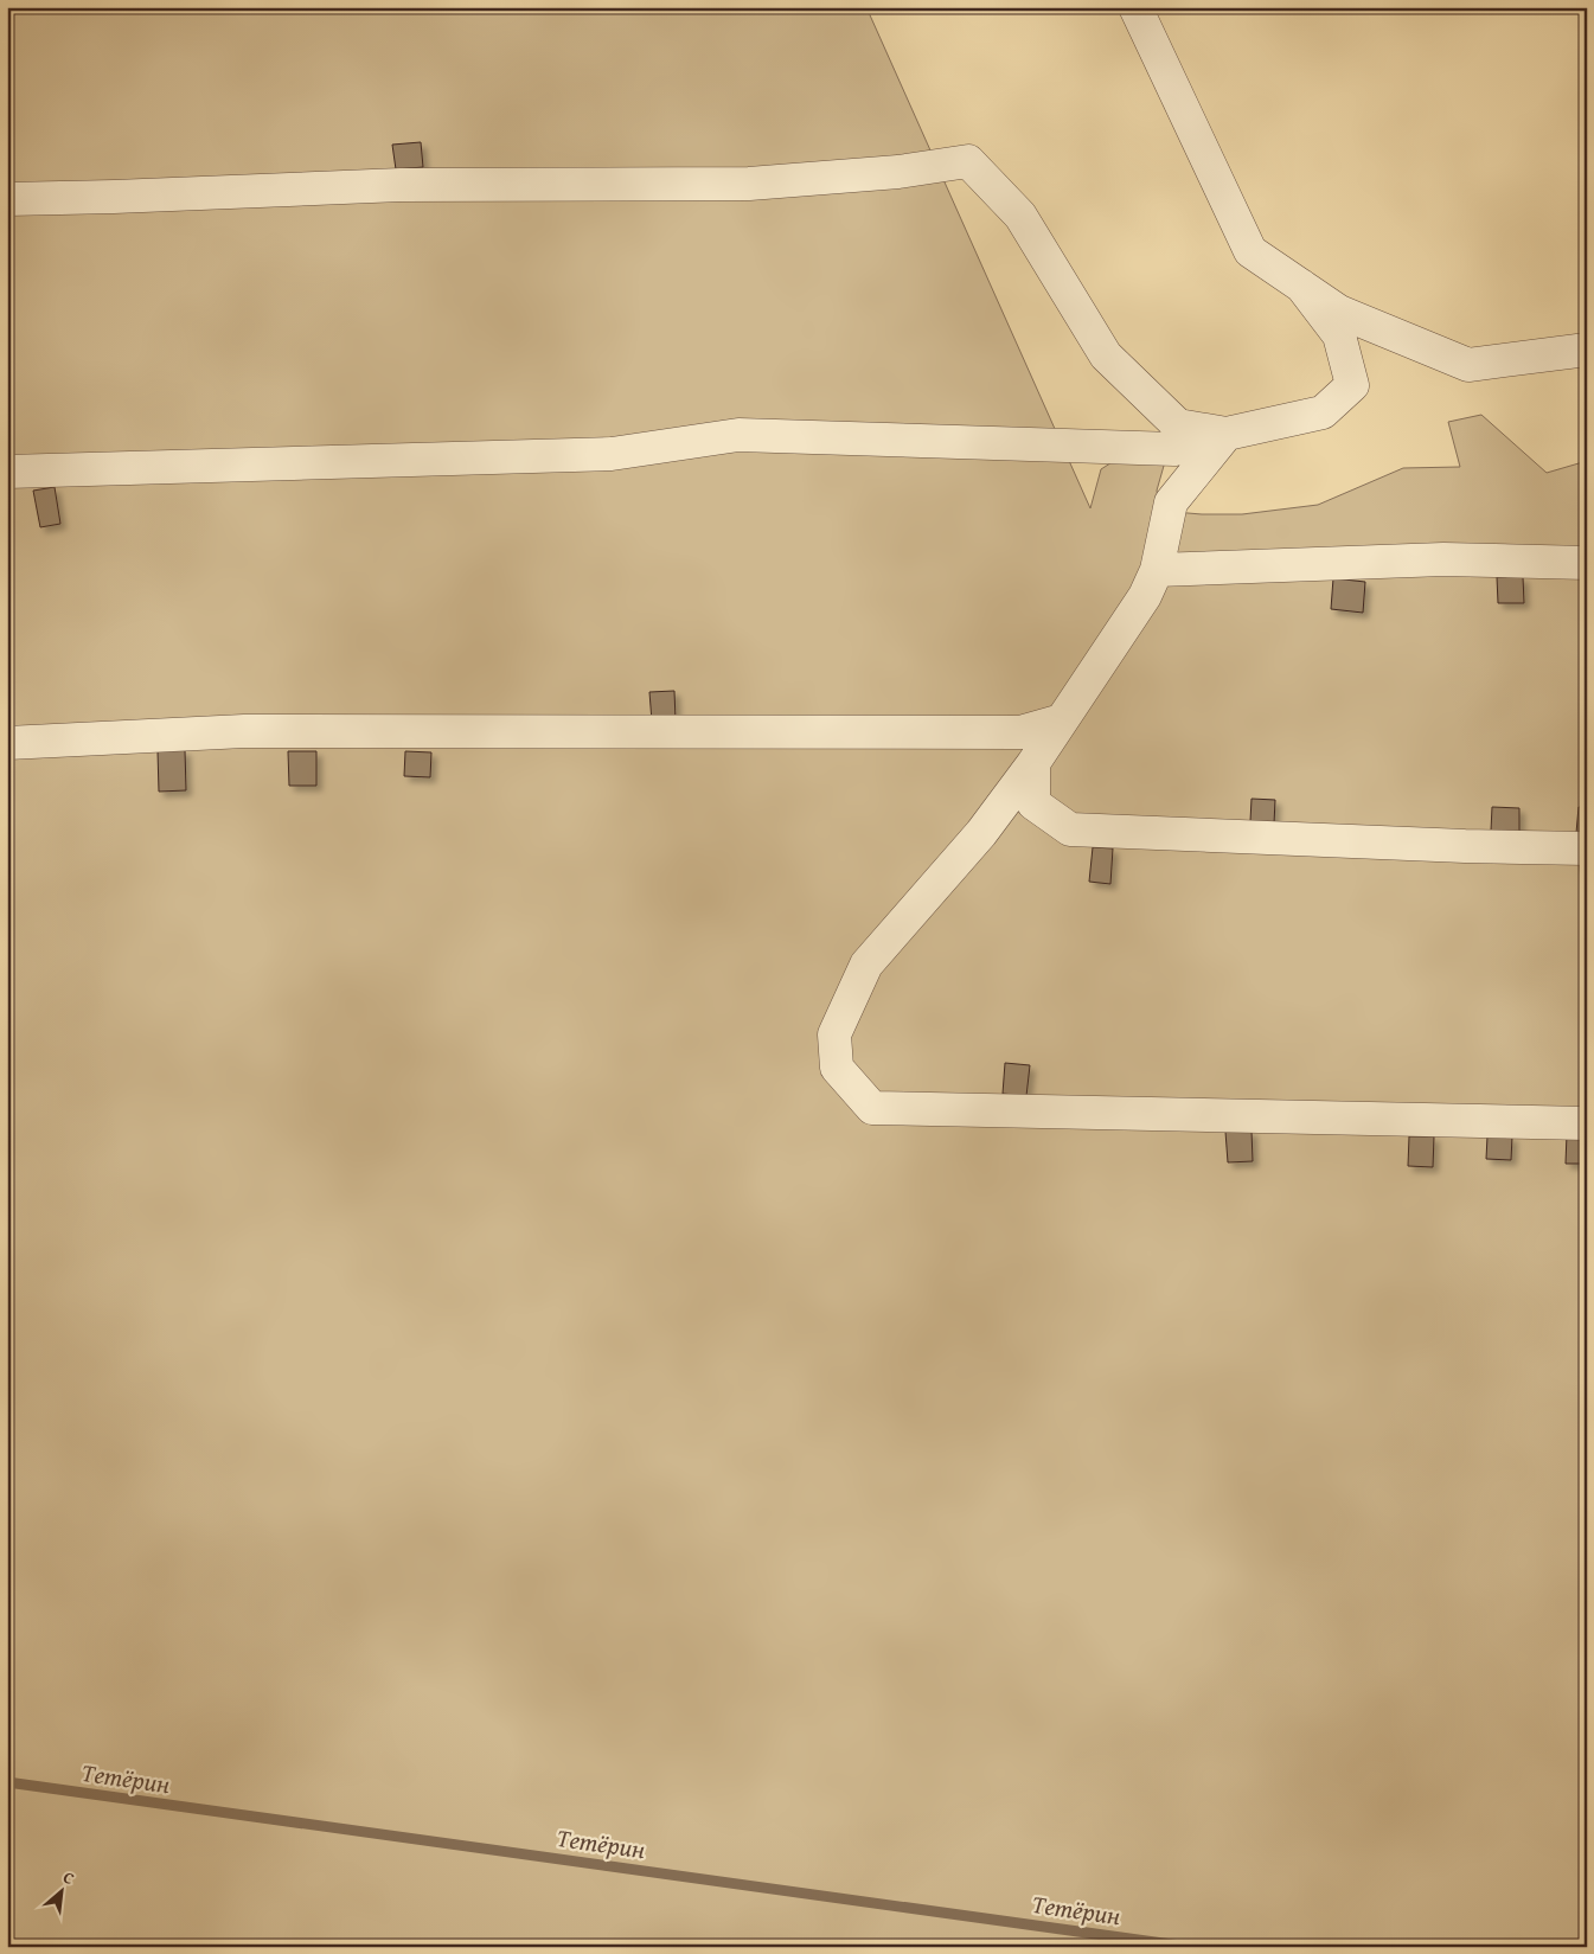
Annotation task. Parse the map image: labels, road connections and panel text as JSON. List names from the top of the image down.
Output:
{
  "water": ["Тетёрин"],
  "north": "top right"
}
